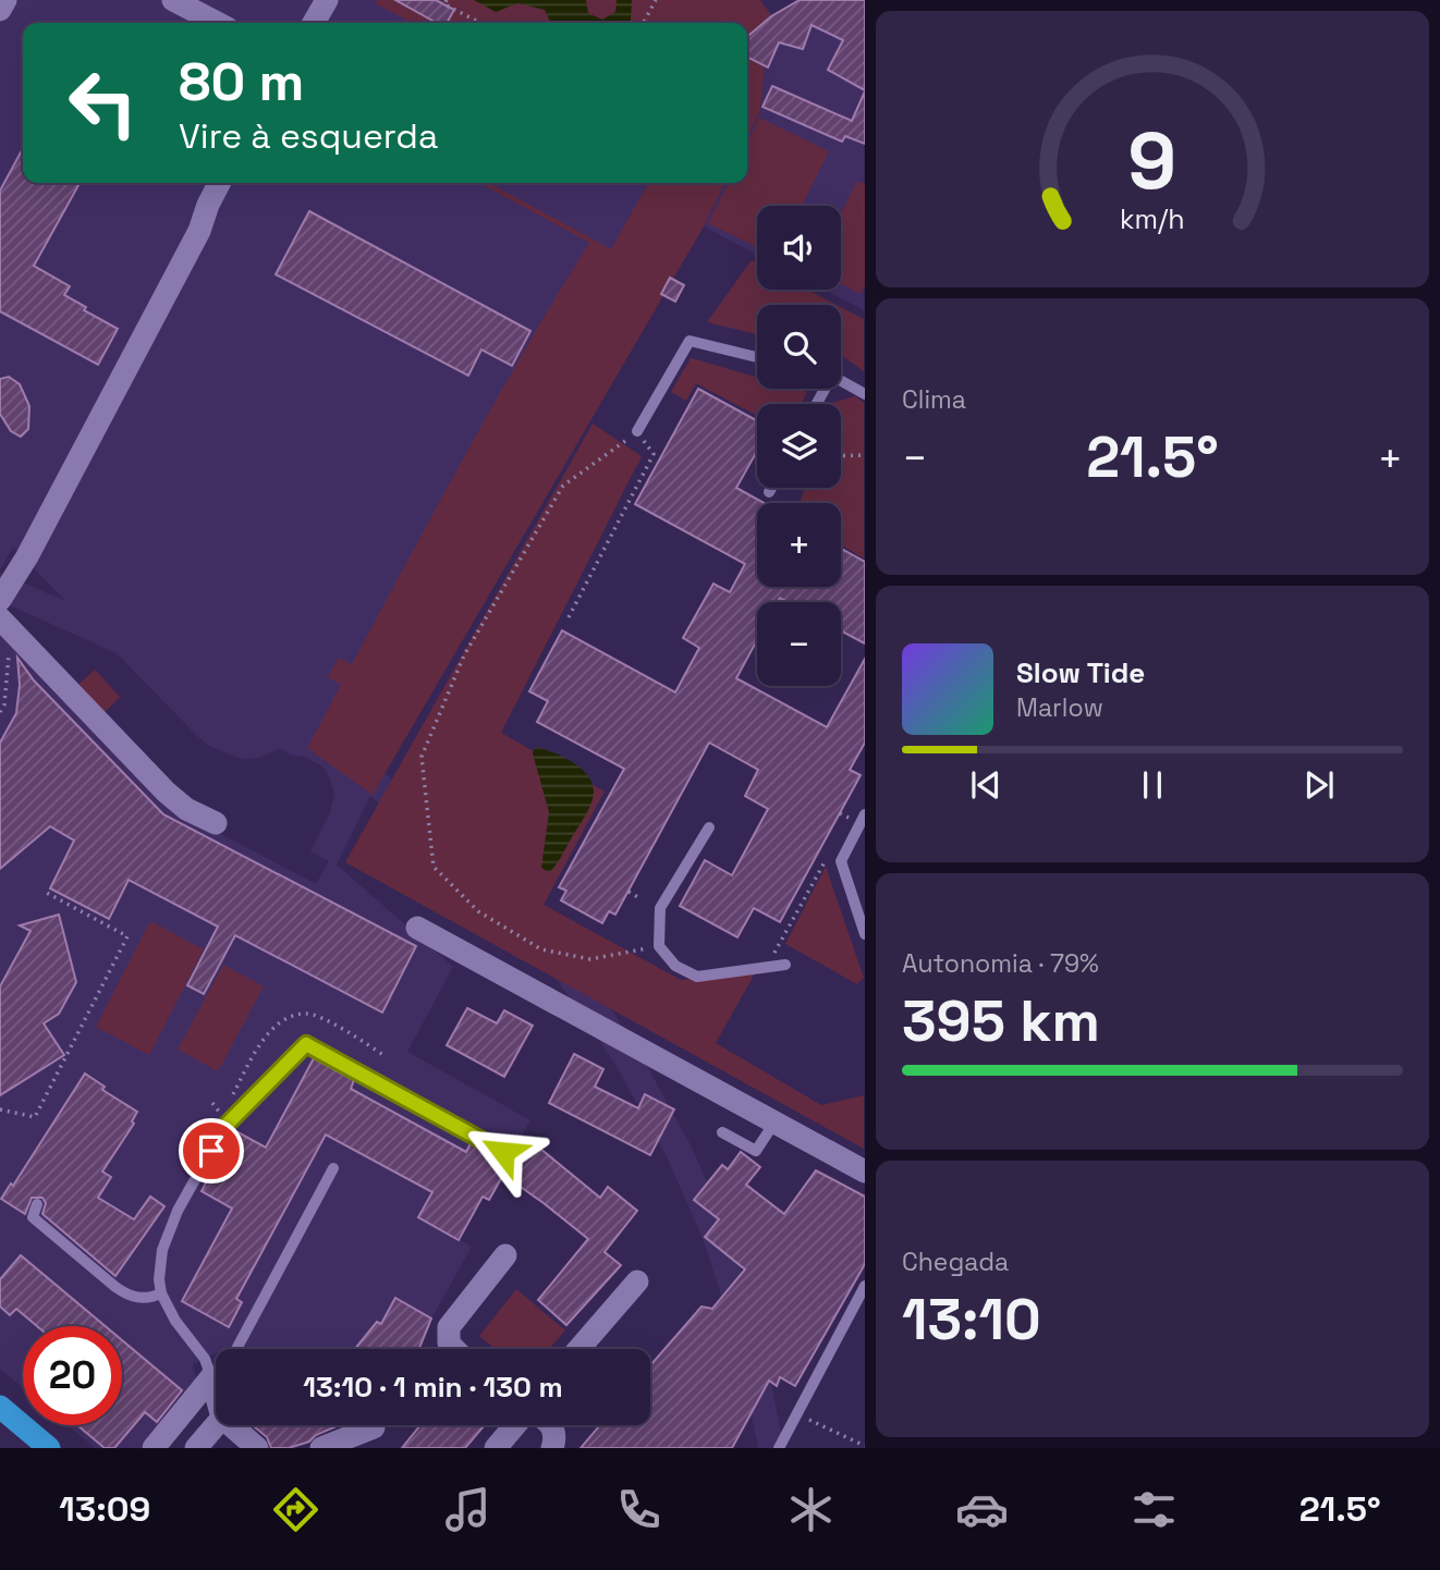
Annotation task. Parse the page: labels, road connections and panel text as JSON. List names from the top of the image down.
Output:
{
  "page": {
    "turn": ["80 m", "Vire à esquerda"],
    "map_buttons": ["+", "−"],
    "tile": [
      "Clima",
      ["Autonomia · 79%", "395 km"],
      ["Chegada", "13:10"]
    ],
    "heat": ["−", "21.5°", "+"],
    "song": ["Slow Tide", "Marlow"],
    "limit": "20",
    "trip": "13:10 · 1 min · 130 m",
    "tabs": ["13:09", "21.5°"],
    "gauge": ["9", "km/h"]
  }
}
